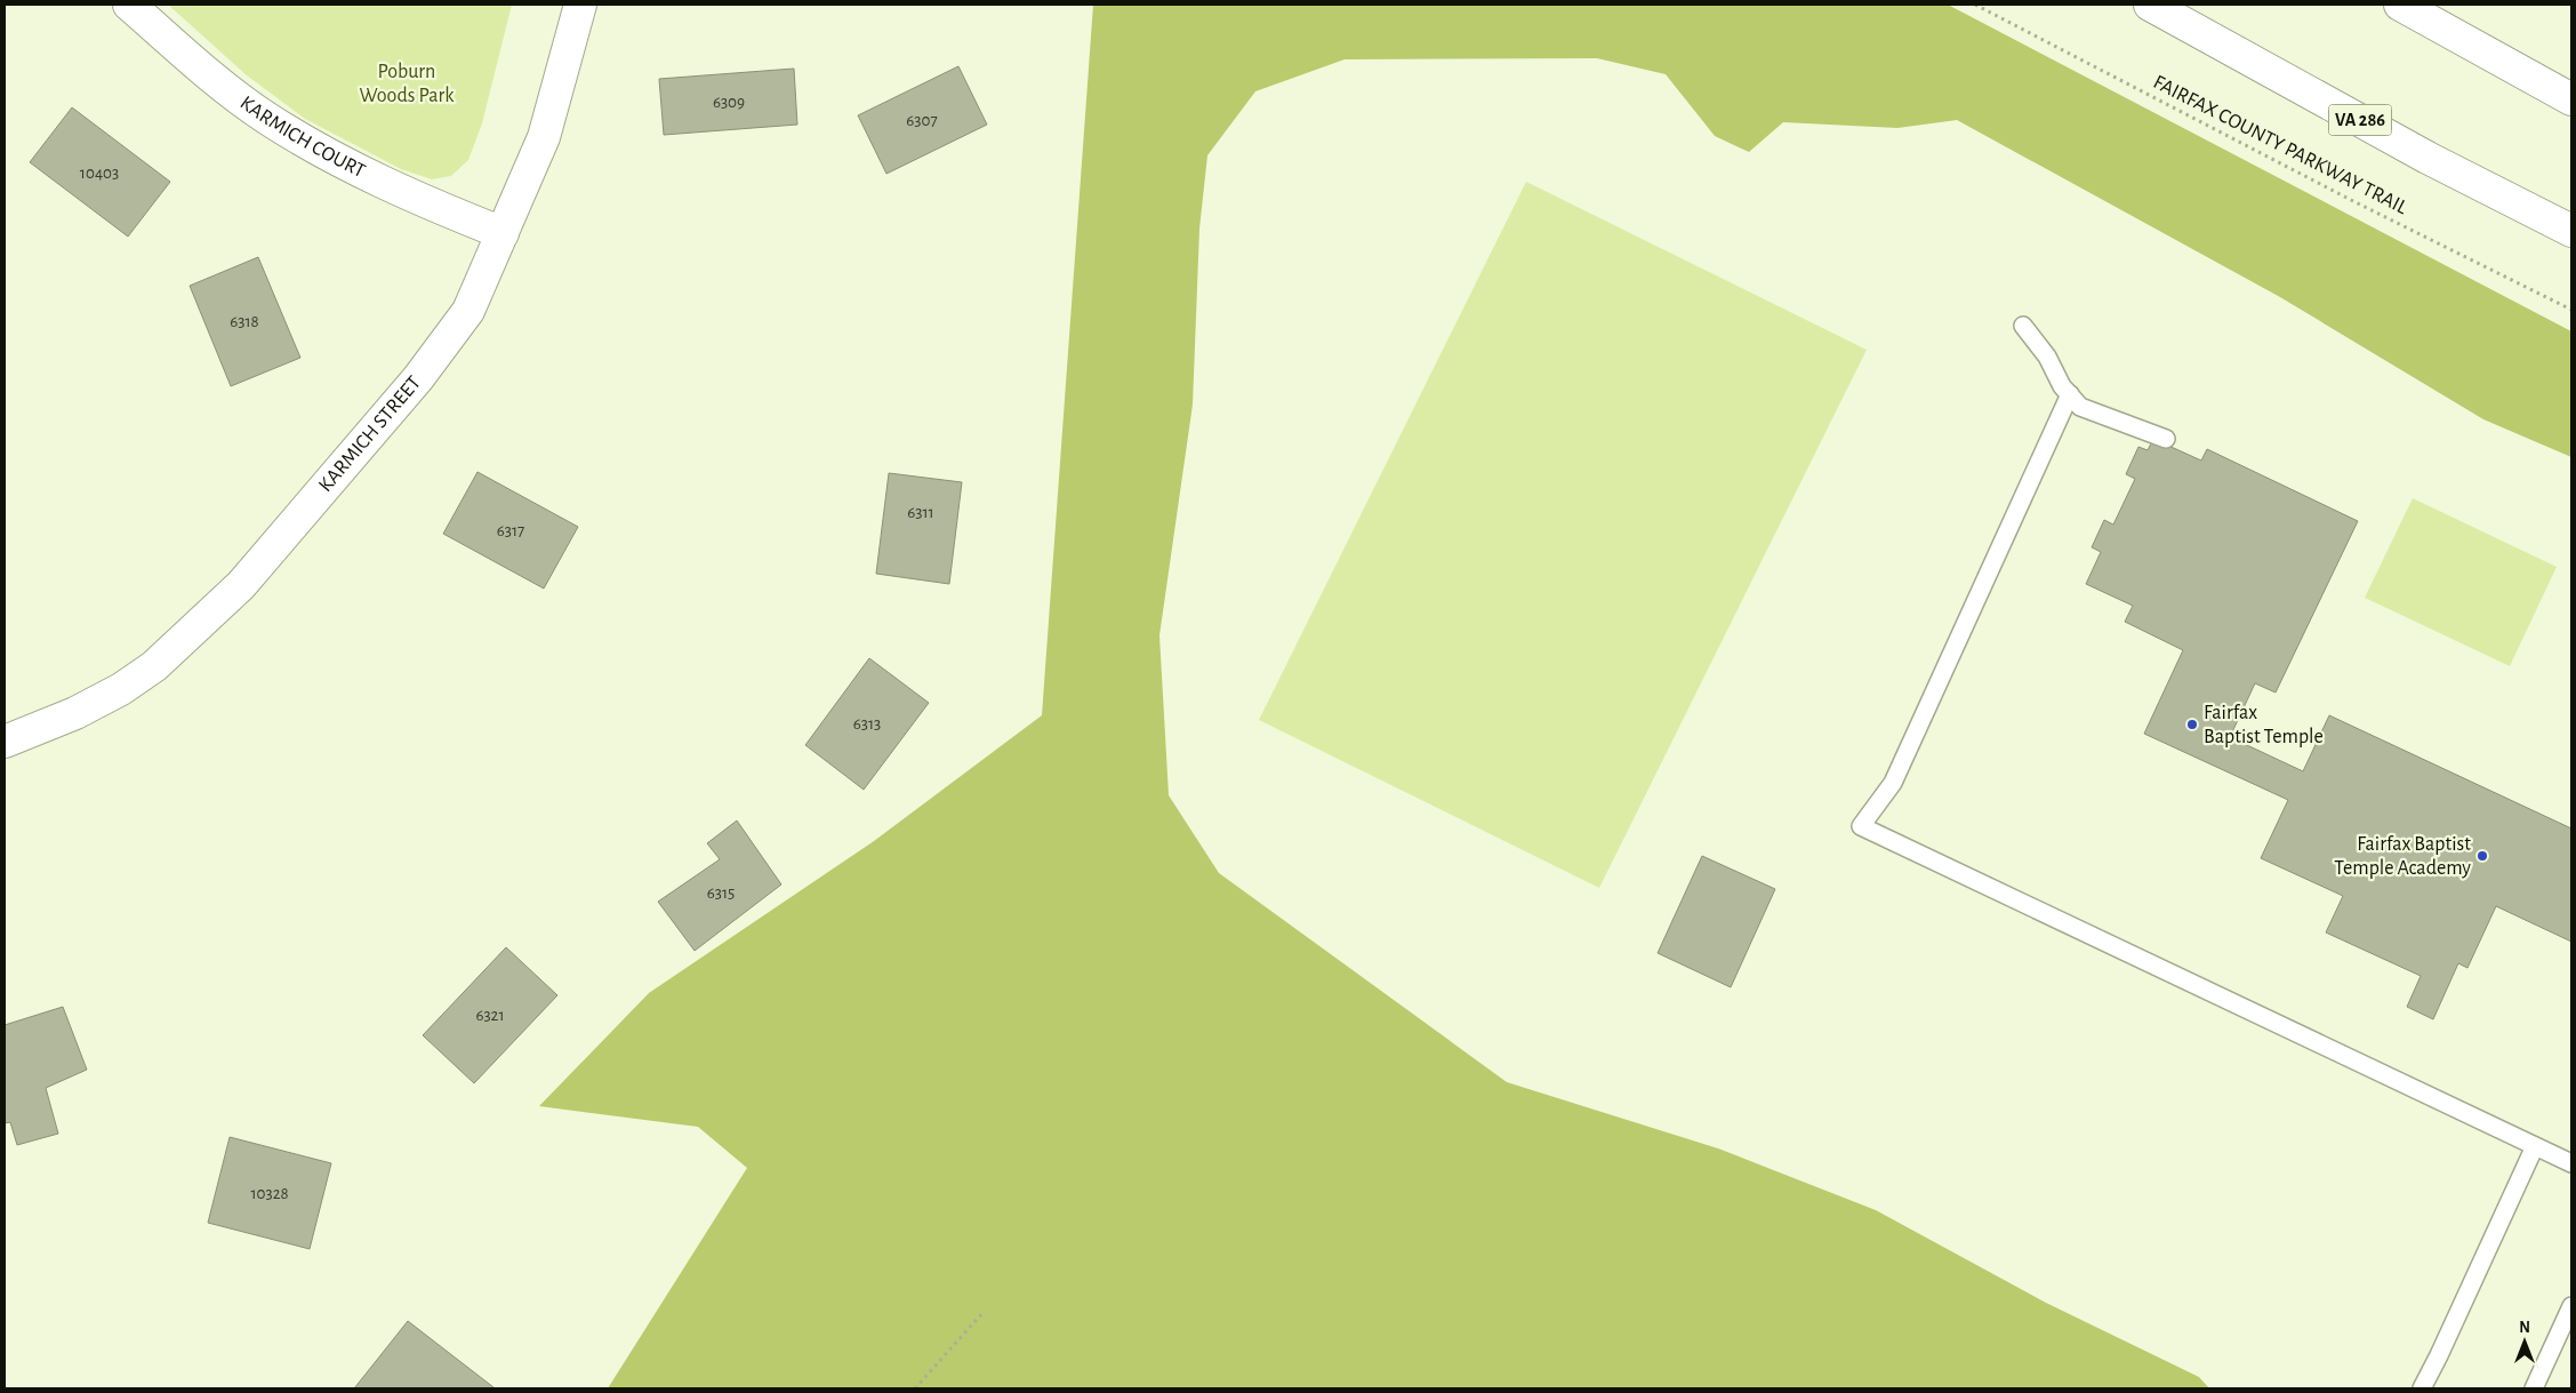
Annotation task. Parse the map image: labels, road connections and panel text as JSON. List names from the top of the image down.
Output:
{
  "streets": {
    "main road": ["VA 286", "KARMICH COURT", "KARMICH STREET"],
    "path": ["FAIRFAX COUNTY PARKWAY TRAIL"]
  },
  "crossings": [
    ["KARMICH COURT", "KARMICH STREET"]
  ],
  "parks": ["Poburn Woods Park"],
  "places": ["Fairfax Baptist Temple", "Fairfax Baptist Temple Academy"],
  "house_numbers": [
    "6309",
    "6307",
    "10403",
    "6318",
    "6311",
    "6317",
    "6313",
    "6315",
    "6321",
    "10328"
  ],
  "north": "top"
}
